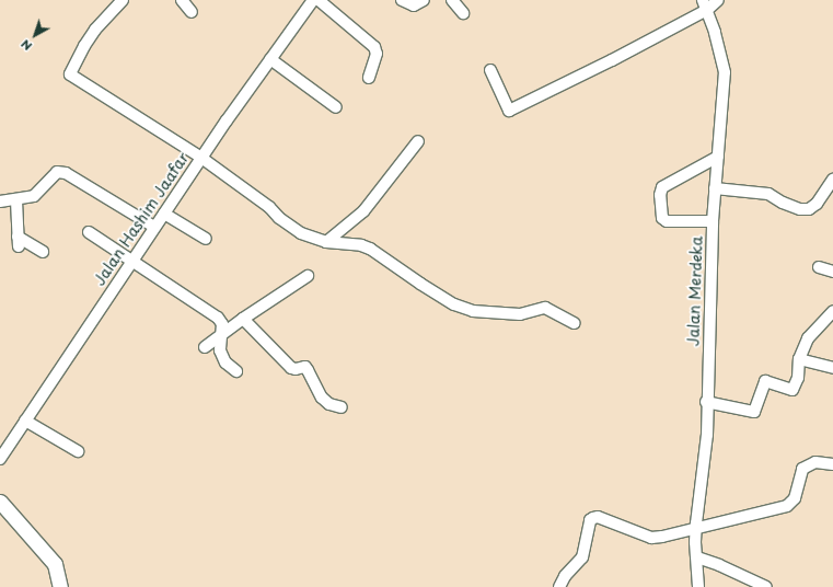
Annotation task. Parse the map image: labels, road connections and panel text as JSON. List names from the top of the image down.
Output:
{
  "streets": {
    "street": ["Jalan Hashim Jaafar", "Jalan Merdeka"]
  },
  "north": "bottom left"
}
